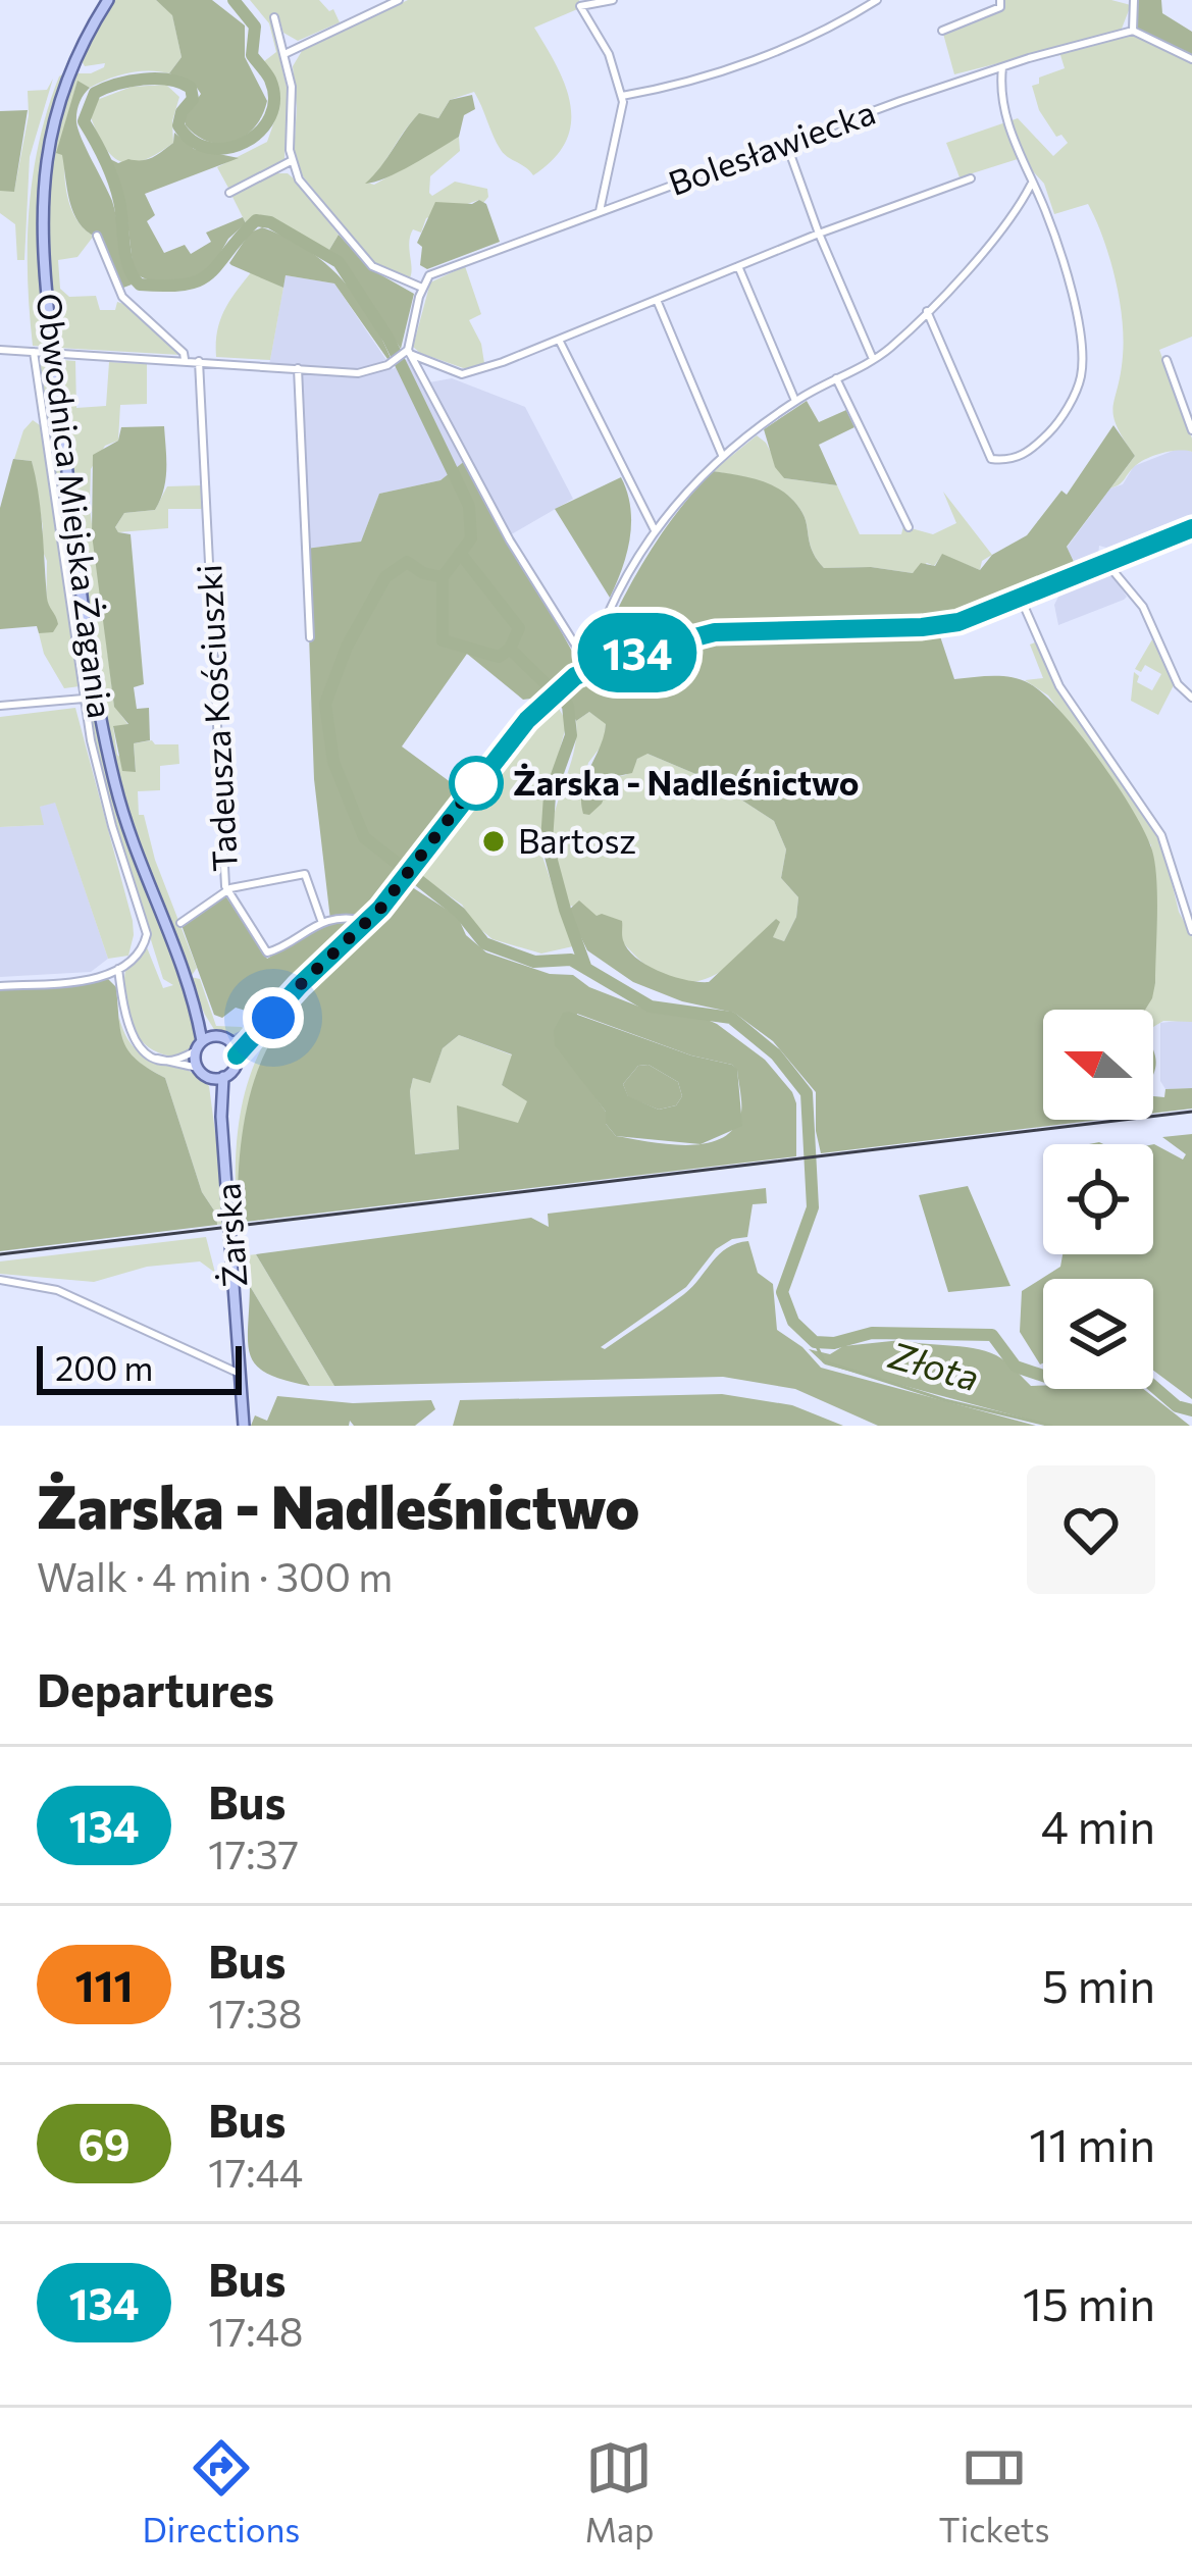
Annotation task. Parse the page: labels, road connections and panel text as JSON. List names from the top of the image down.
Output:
{
  "streets": {
    "main road": ["Obwodnica Miejska Żagania", "Żarska"],
    "street": ["Bolesławiecka", "Tadeusza Kościuszki"]
  },
  "crossings": [
    ["Obwodnica Miejska Żagania", "Żarska"]
  ],
  "water": ["Złota"],
  "places": ["Żarska - Nadleśnictwo", "Bartosz"],
  "lines": ["bus line 134"],
  "scale_bar": "200 m",
  "north": "left",
  "page": {
    "on_map": "134",
    "scale": "200 m",
    "heading": [
      ["Żarska - Nadleśnictwo", "Walk · 4 min · 300 m"],
      "Departures"
    ],
    "list": [
      {
        "mark": "134",
        "name": "Bus",
        "note": "17:37",
        "value": "4 min"
      },
      {
        "mark": "111",
        "name": "Bus",
        "note": "17:38",
        "value": "5 min"
      },
      {
        "mark": "69",
        "name": "Bus",
        "note": "17:44",
        "value": "11 min"
      },
      {
        "mark": "134",
        "name": "Bus",
        "note": "17:48",
        "value": "15 min"
      }
    ],
    "tabs": ["Directions", "Map", "Tickets"]
  }
}
